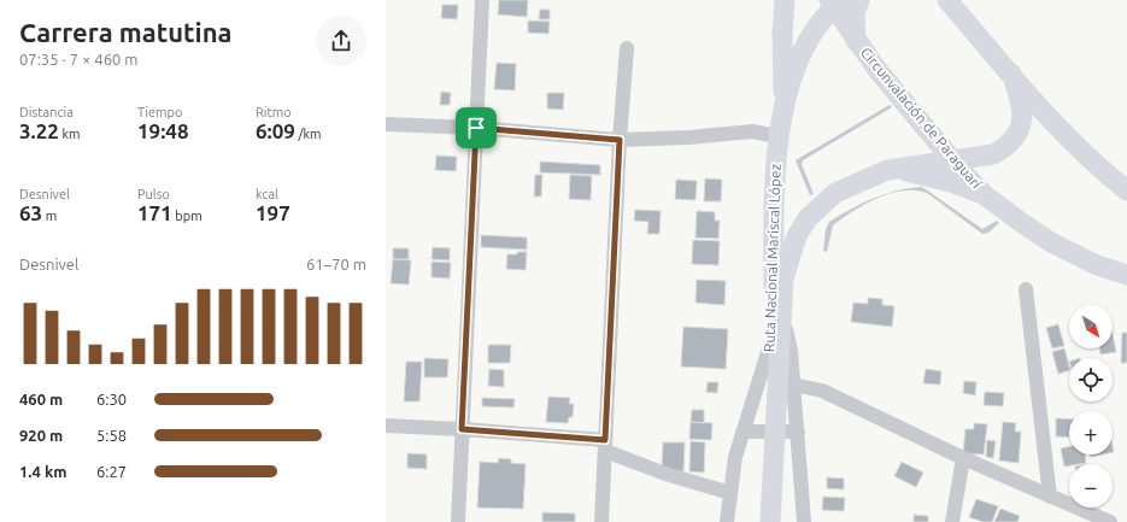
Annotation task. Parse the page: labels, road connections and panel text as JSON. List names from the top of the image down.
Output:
{
  "streets": {
    "highway": ["Circunvalación de Paraguarí", "Ruta Nacional Mariscal López"]
  },
  "crossings": [
    ["Circunvalación de Paraguarí", "Ruta Nacional Mariscal López"]
  ],
  "north": "bottom right",
  "page": {
    "heading": ["Carrera matutina", "07:35 · 7 × 460 m"],
    "stats": [
      ["Distancia", "3.22 km"],
      ["Tiempo", "19:48"],
      ["Ritmo", "6:09 /km"],
      ["Desnivel", "63 m"],
      ["Pulso", "171 bpm"],
      ["kcal", "197"]
    ],
    "chart": ["Desnivel", "61–70 m"],
    "map_buttons": ["+", "−"],
    "list": [
      {
        "name": "460 m",
        "note": "6:30"
      },
      {
        "name": "920 m",
        "note": "5:58"
      },
      {
        "name": "1.4 km",
        "note": "6:27"
      }
    ]
  }
}
